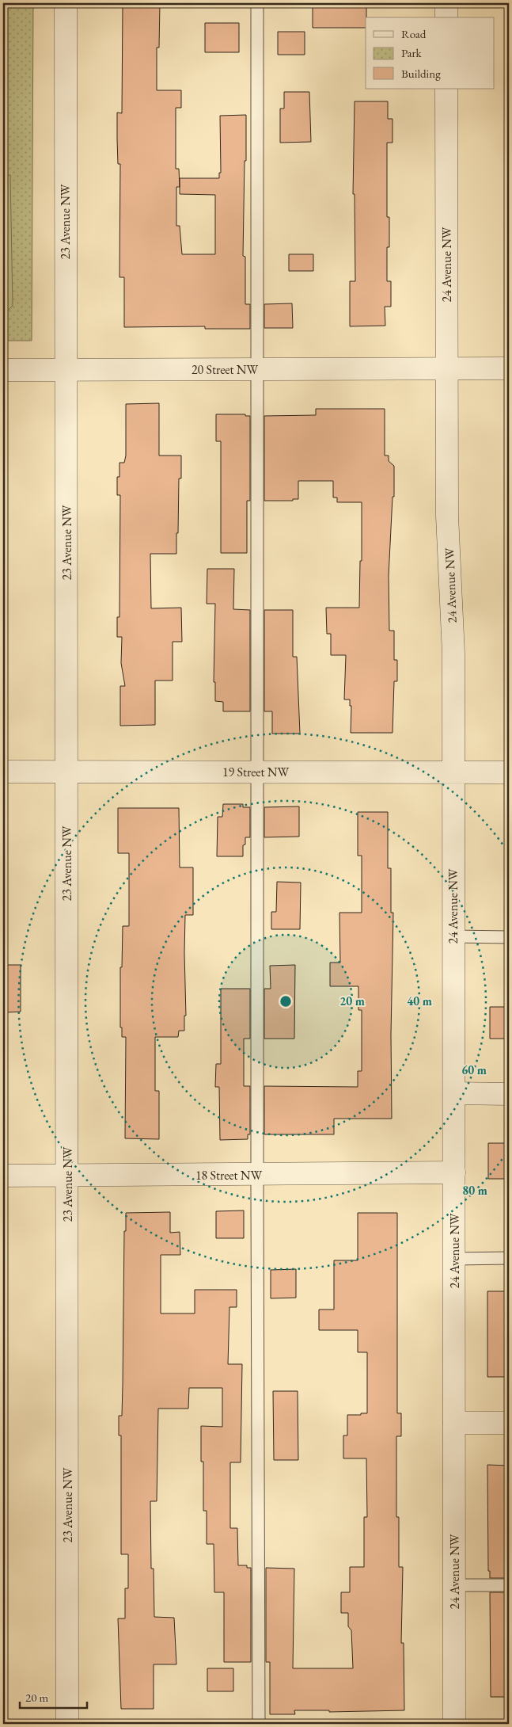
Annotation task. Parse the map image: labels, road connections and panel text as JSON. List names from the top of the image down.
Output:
{
  "streets": {
    "street": [
      "23 Avenue NW",
      "24 Avenue NW",
      "20 Street NW",
      "19 Street NW",
      "18 Street NW"
    ]
  },
  "crossings": [
    ["23 Avenue NW", "20 Street NW"],
    ["23 Avenue NW", "19 Street NW"],
    ["23 Avenue NW", "18 Street NW"],
    ["24 Avenue NW", "20 Street NW"],
    ["24 Avenue NW", "19 Street NW"],
    ["24 Avenue NW", "18 Street NW"]
  ],
  "legend": ["Road", "Park", "Building"],
  "scale_bar": "20 m",
  "rings": [
    "20 m",
    "40 m",
    "60 m",
    "80 m"
  ]
}
